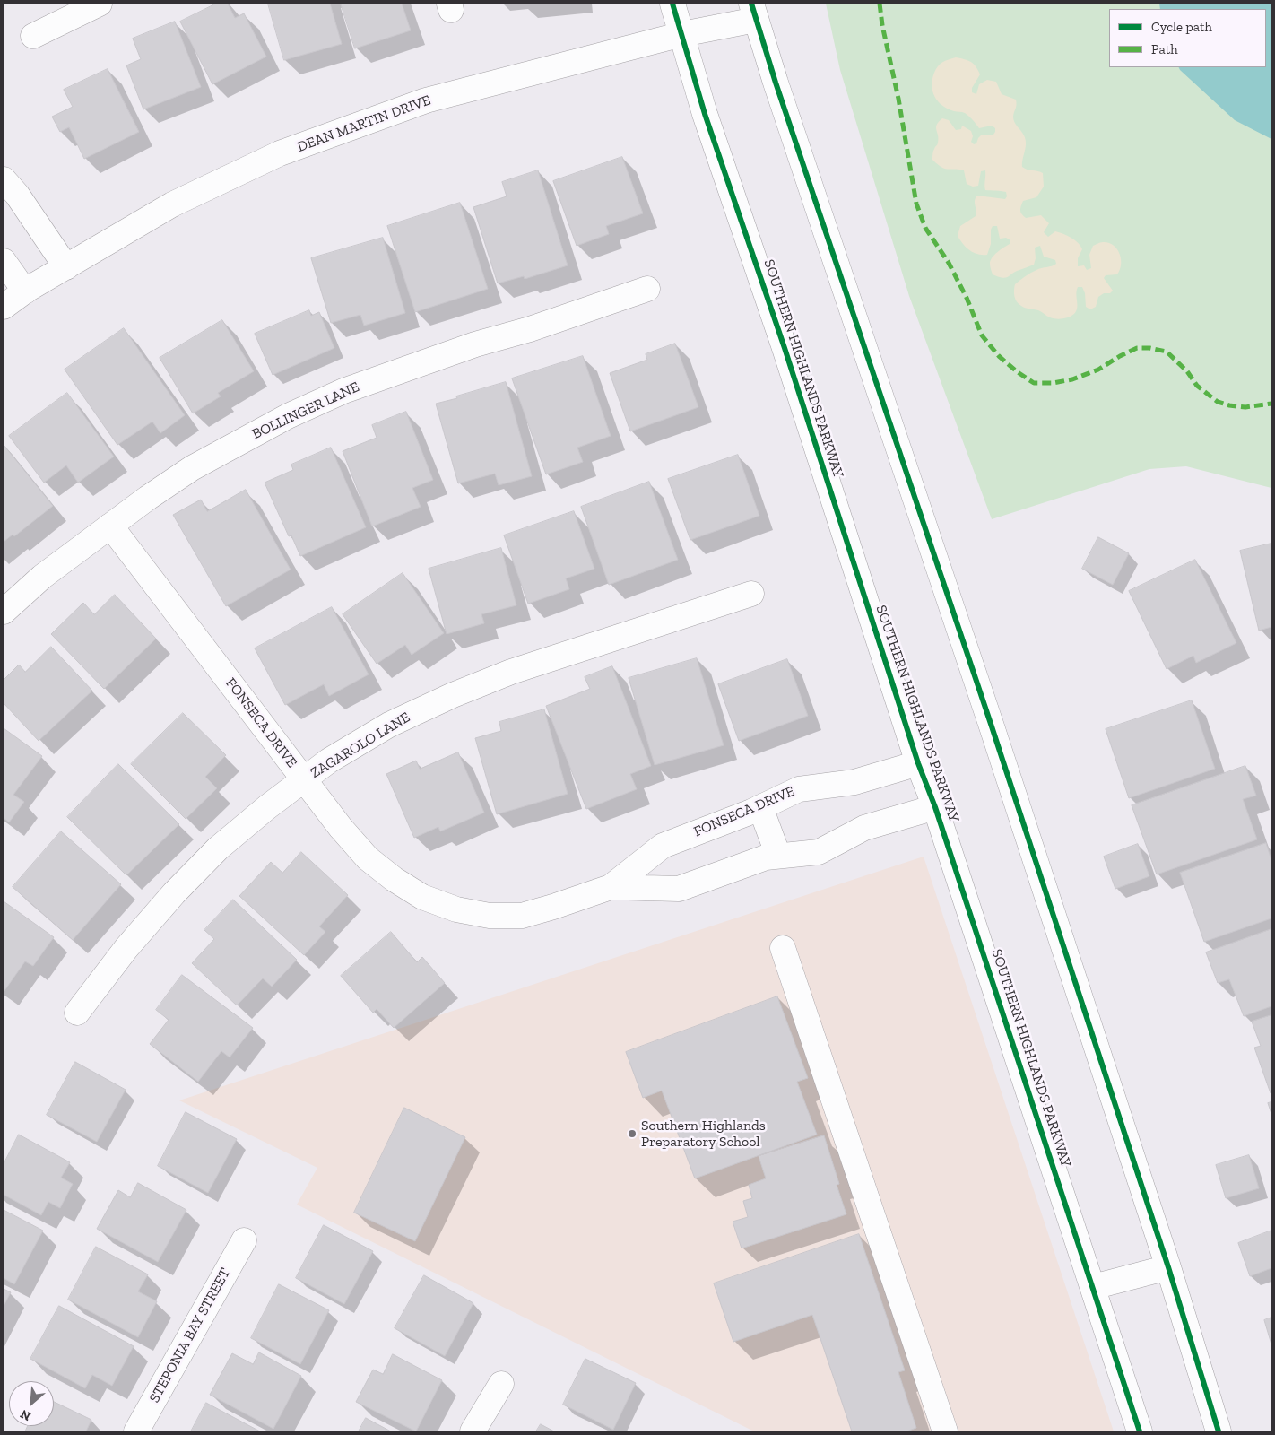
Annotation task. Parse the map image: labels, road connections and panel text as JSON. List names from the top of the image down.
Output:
{
  "streets": {
    "street": [
      "DEAN MARTIN DRIVE",
      "SOUTHERN HIGHLANDS PARKWAY",
      "BOLLINGER LANE",
      "FONSECA DRIVE",
      "ZAGAROLO LANE",
      "STEPONIA BAY STREET"
    ]
  },
  "crossings": [
    ["DEAN MARTIN DRIVE", "SOUTHERN HIGHLANDS PARKWAY"],
    ["SOUTHERN HIGHLANDS PARKWAY", "FONSECA DRIVE"],
    ["BOLLINGER LANE", "FONSECA DRIVE"],
    ["FONSECA DRIVE", "ZAGAROLO LANE"]
  ],
  "places": ["Southern Highlands Preparatory School"],
  "legend": ["Cycle path", "Path"],
  "north": "bottom left"
}
